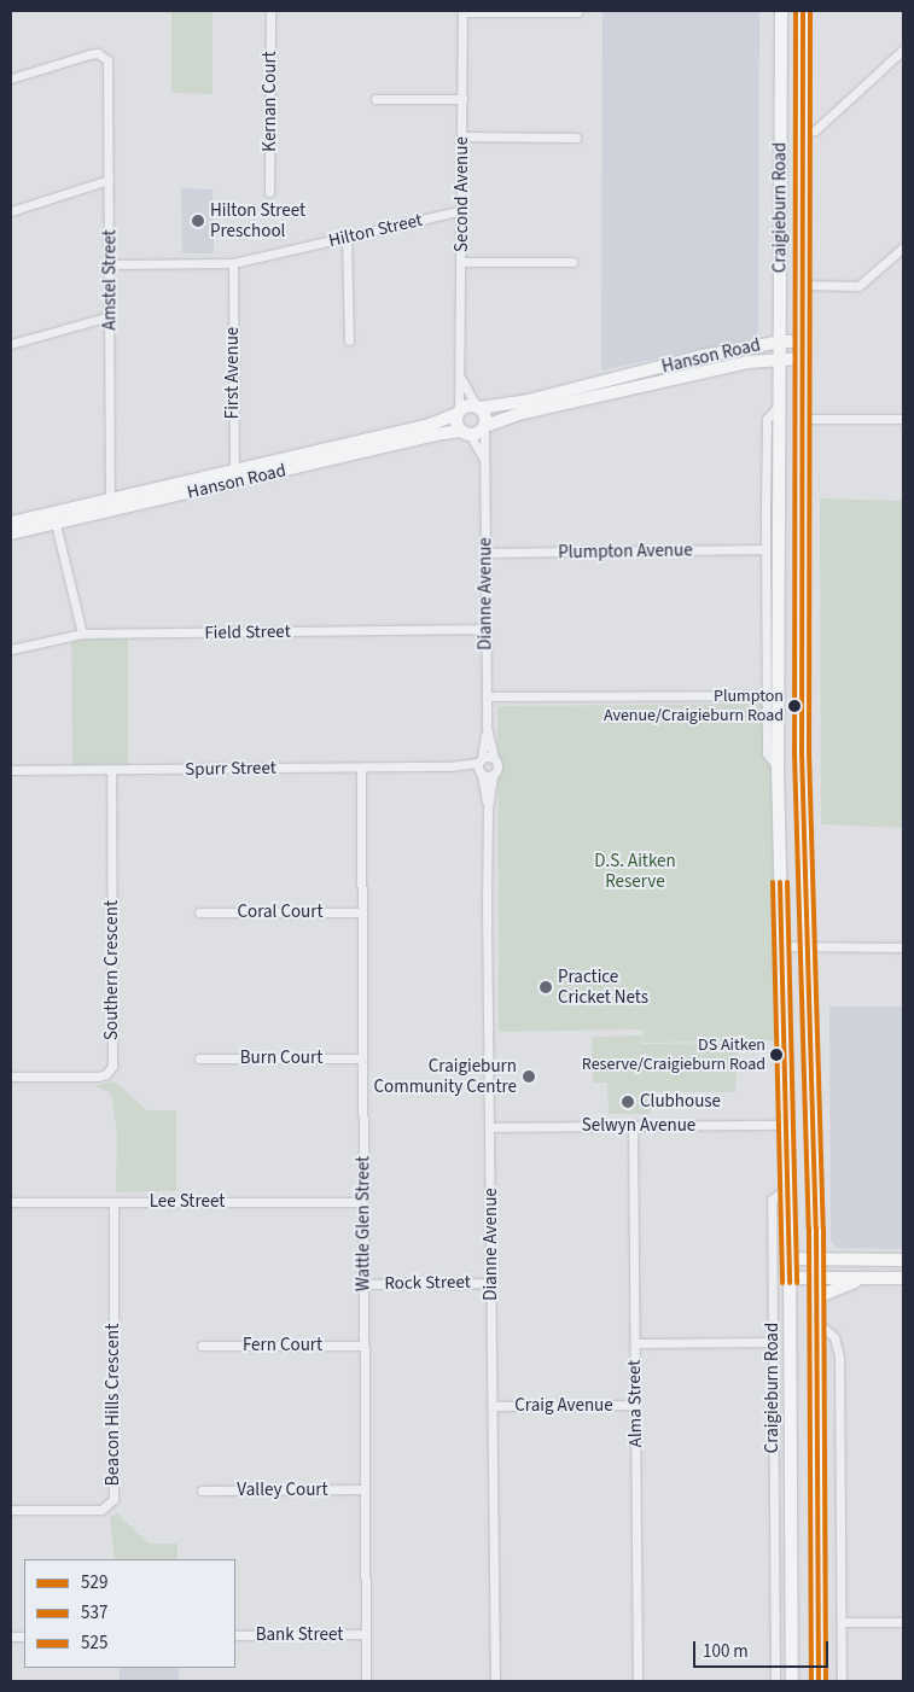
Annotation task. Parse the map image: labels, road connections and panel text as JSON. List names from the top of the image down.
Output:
{
  "streets": {
    "main road": ["Craigieburn Road", "Hanson Road", "First Avenue"],
    "street": [
      "Kernan Court",
      "Second Avenue",
      "Hilton Street",
      "Amstel Street",
      "Plumpton Avenue",
      "Dianne Avenue",
      "Field Street",
      "Spurr Street",
      "Coral Court",
      "Southern Crescent",
      "Burn Court",
      "Selwyn Avenue",
      "Lee Street",
      "Wattle Glen Street",
      "Rock Street",
      "Fern Court",
      "Alma Street",
      "Beacon Hills Crescent",
      "Craig Avenue",
      "Valley Court",
      "Bank Street"
    ]
  },
  "crossings": [
    ["Second Avenue", "Hilton Street"],
    ["Second Avenue", "Hanson Road"],
    ["Second Avenue", "Dianne Avenue"],
    ["Craigieburn Road", "Hanson Road"],
    ["Craigieburn Road", "Plumpton Avenue"],
    ["Craigieburn Road", "Selwyn Avenue"],
    ["Hilton Street", "Amstel Street"],
    ["Hilton Street", "First Avenue"],
    ["Amstel Street", "Hanson Road"],
    ["Hanson Road", "First Avenue"],
    ["Hanson Road", "Dianne Avenue"],
    ["Plumpton Avenue", "Dianne Avenue"],
    ["Dianne Avenue", "Field Street"],
    ["Dianne Avenue", "Spurr Street"],
    ["Dianne Avenue", "Selwyn Avenue"],
    ["Dianne Avenue", "Rock Street"],
    ["Dianne Avenue", "Craig Avenue"],
    ["Spurr Street", "Southern Crescent"],
    ["Spurr Street", "Wattle Glen Street"],
    ["Coral Court", "Wattle Glen Street"],
    ["Burn Court", "Wattle Glen Street"],
    ["Selwyn Avenue", "Alma Street"],
    ["Lee Street", "Wattle Glen Street"],
    ["Lee Street", "Beacon Hills Crescent"],
    ["Wattle Glen Street", "Rock Street"],
    ["Wattle Glen Street", "Fern Court"],
    ["Wattle Glen Street", "Valley Court"],
    ["Wattle Glen Street", "Bank Street"],
    ["Alma Street", "Craig Avenue"]
  ],
  "parks": ["D.S. Aitken Reserve"],
  "places": [
    "Hilton Street Preschool",
    "Plumpton Avenue/Craigieburn Road",
    "Practice Cricket Nets",
    "DS Aitken Reserve/Craigieburn Road",
    "Craigieburn Community Centre",
    "Clubhouse"
  ],
  "lines": ["transit line 529", "transit line 537", "transit line 525"],
  "legend": ["529", "537", "525"],
  "scale_bar": "100 m"
}
